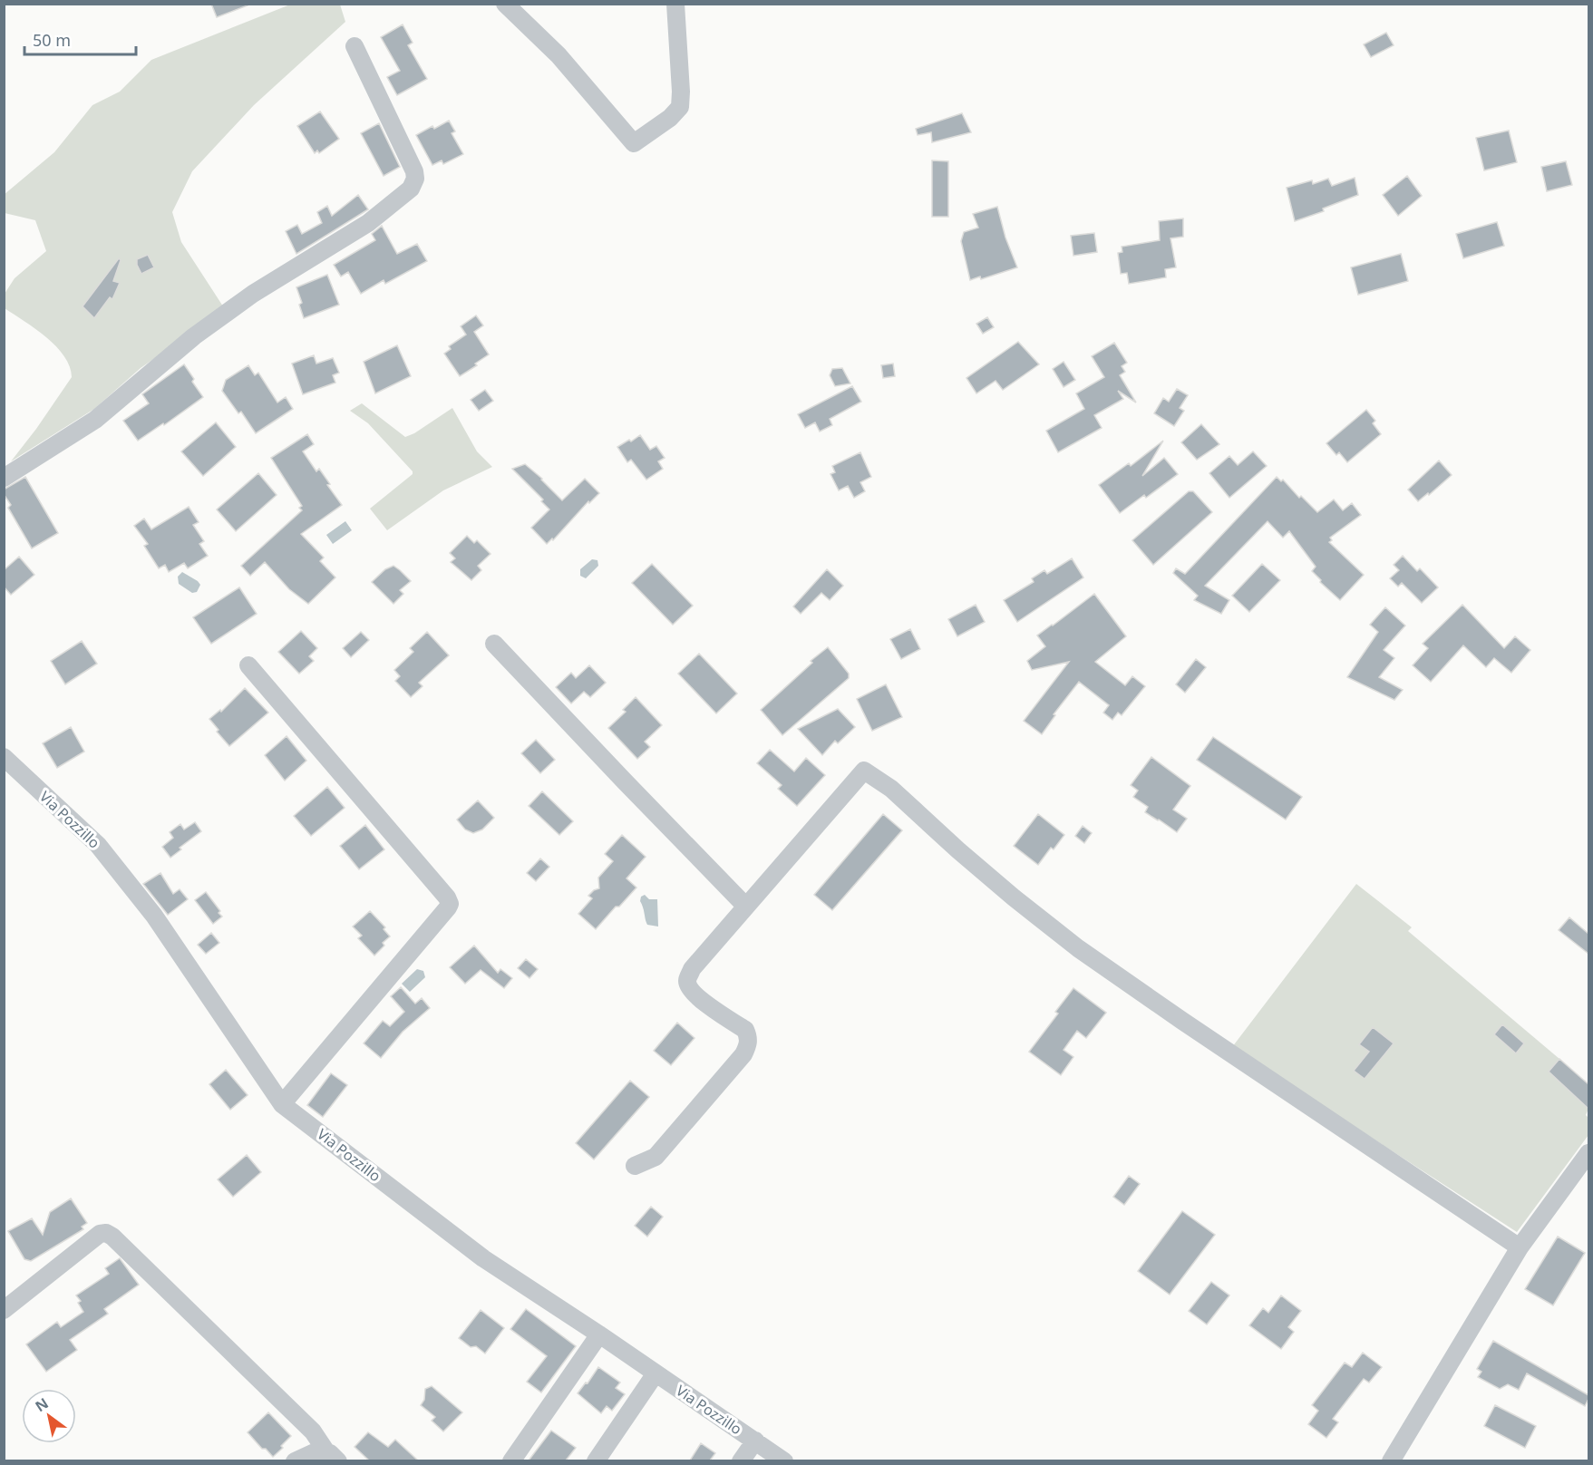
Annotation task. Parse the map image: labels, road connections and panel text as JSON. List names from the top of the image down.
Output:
{
  "streets": {
    "street": ["Via Pozzillo"]
  },
  "scale_bar": "50 m",
  "north": "top left"
}
